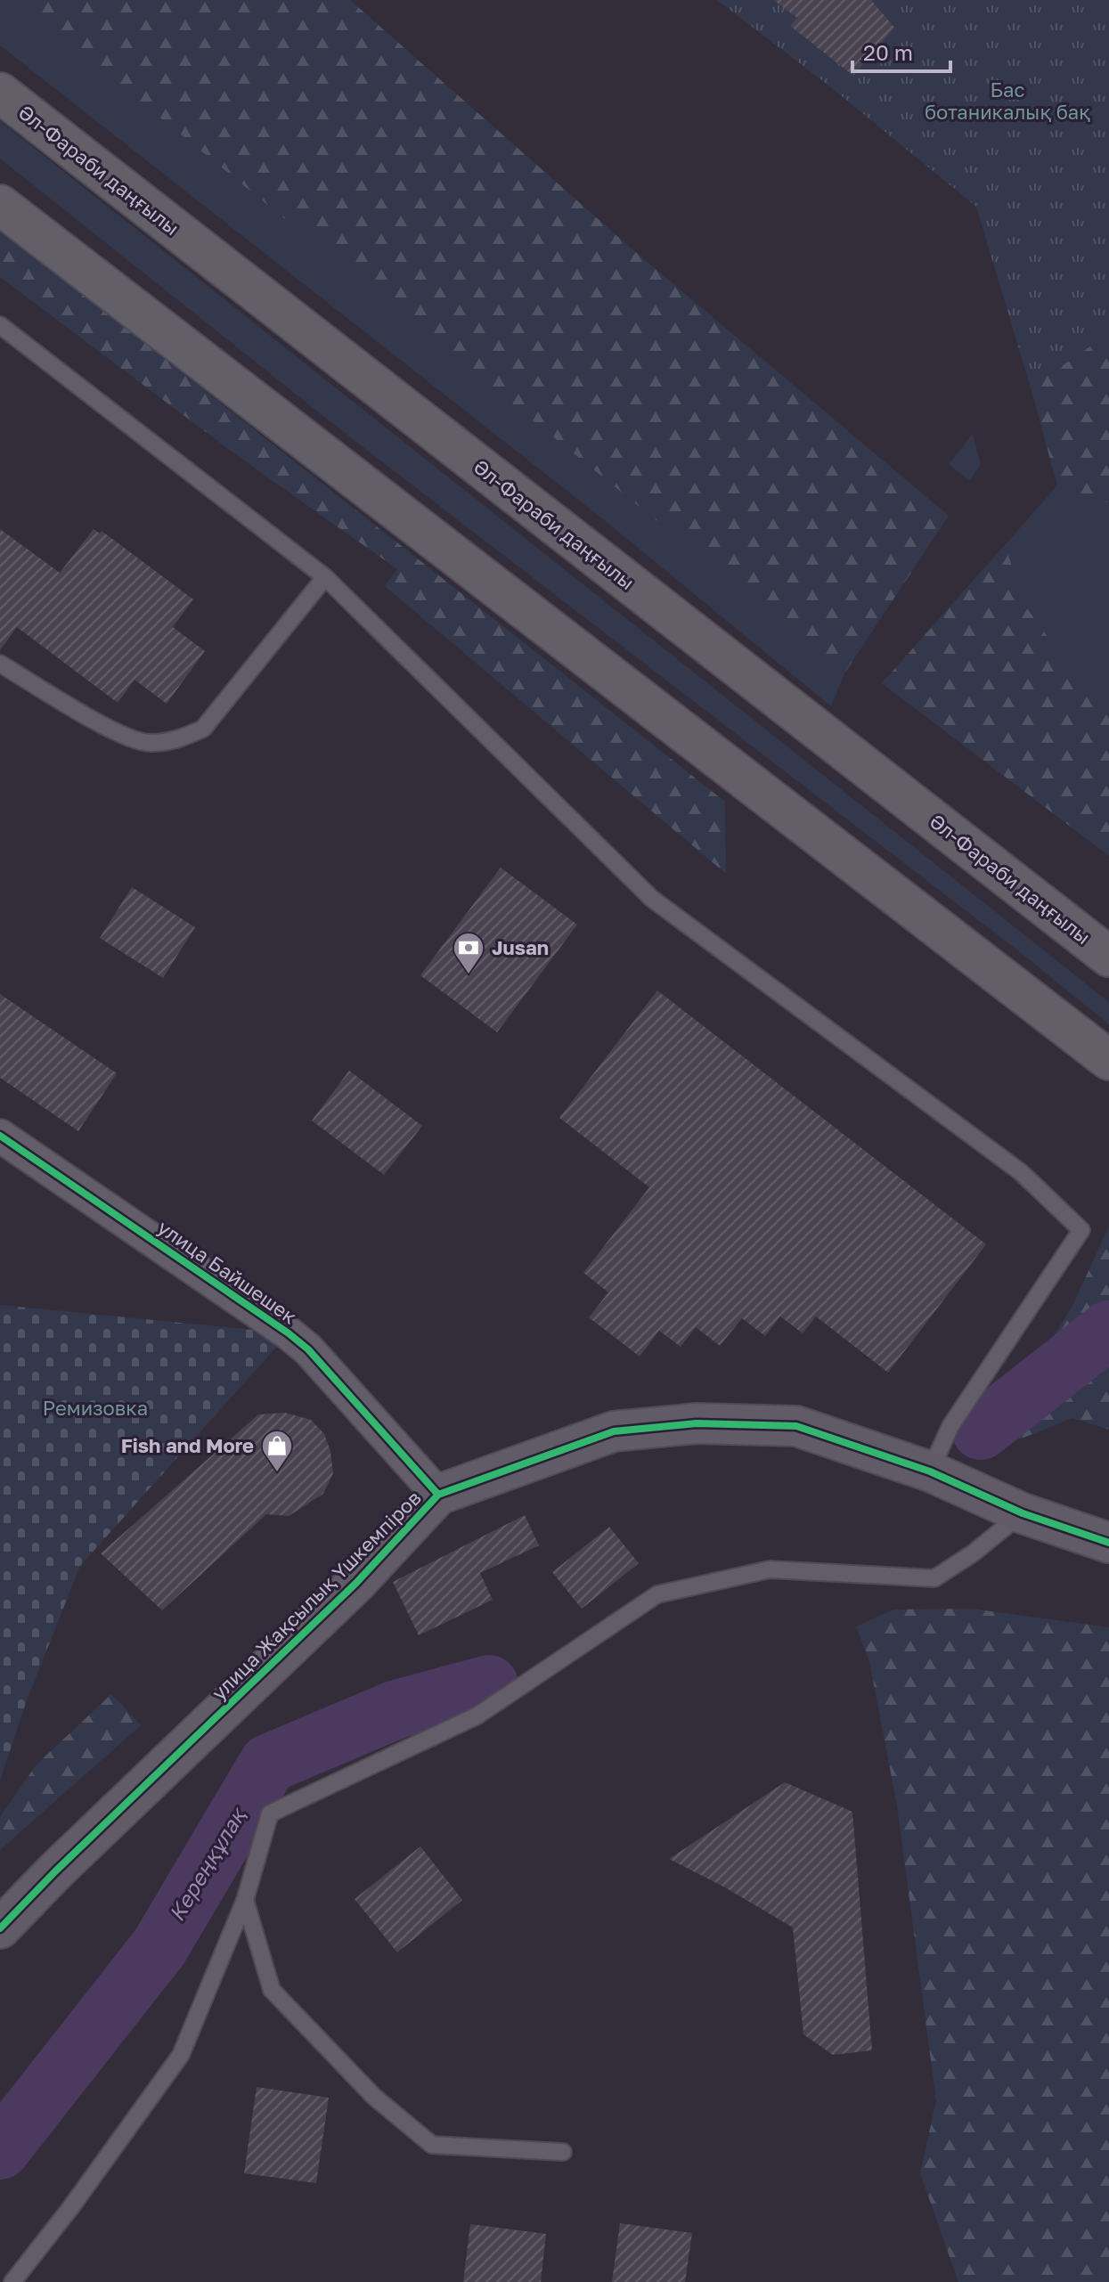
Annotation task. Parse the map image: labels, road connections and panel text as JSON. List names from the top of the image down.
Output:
{
  "streets": {
    "main road": ["Әл-Фараби даңғылы"],
    "street": ["улица Байшешек", "улица Жақсылық Үшкемпіров"]
  },
  "crossings": [
    ["улица Байшешек", "улица Жақсылық Үшкемпіров"]
  ],
  "water": ["Кереңқұлақ"],
  "parks": ["Бас ботаникалық бақ", "Ремизовка"],
  "places": {
    "bank": ["Jusan"],
    "shop": ["Fish and More"]
  },
  "scale_bar": "20 m"
}
